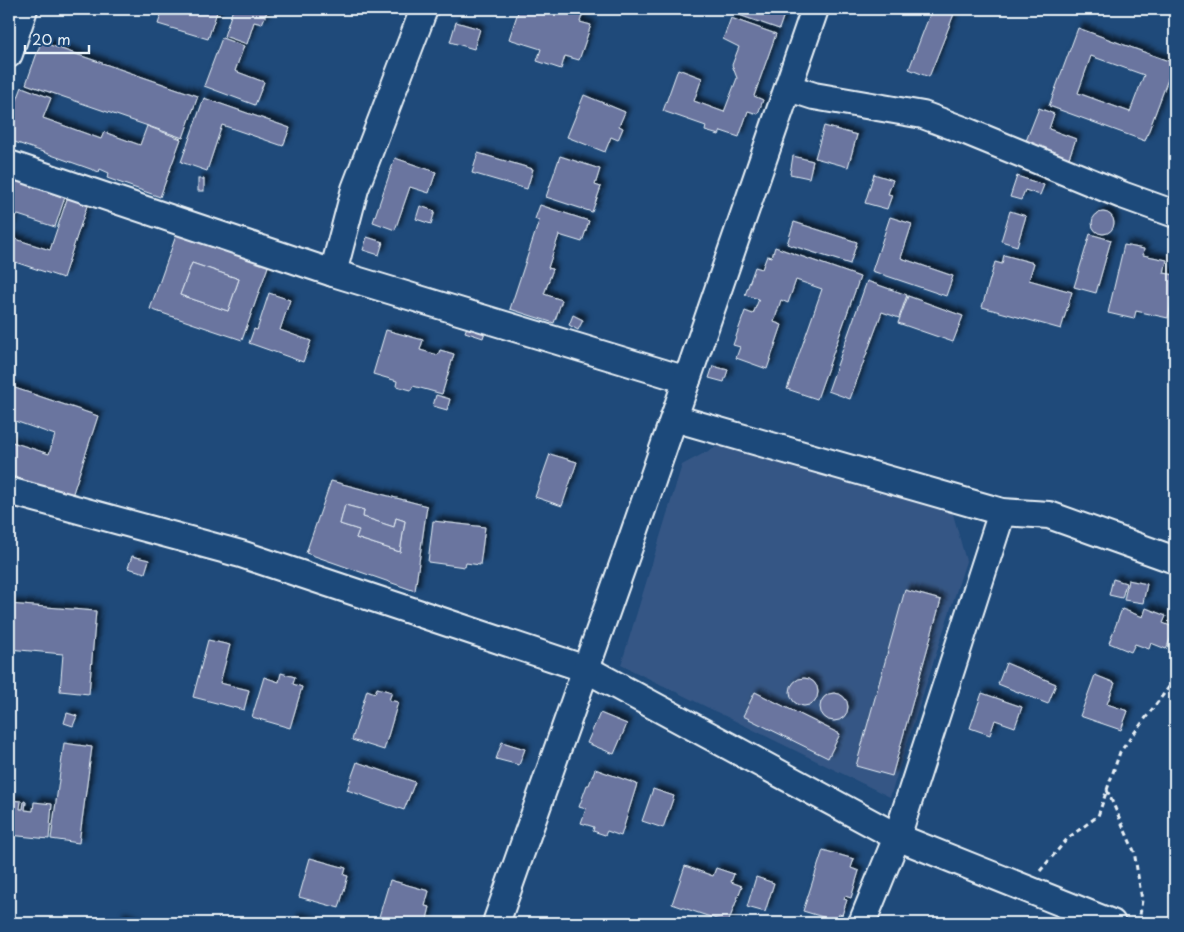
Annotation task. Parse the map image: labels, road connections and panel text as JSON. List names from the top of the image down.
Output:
{
  "scale_bar": "20 m"
}
